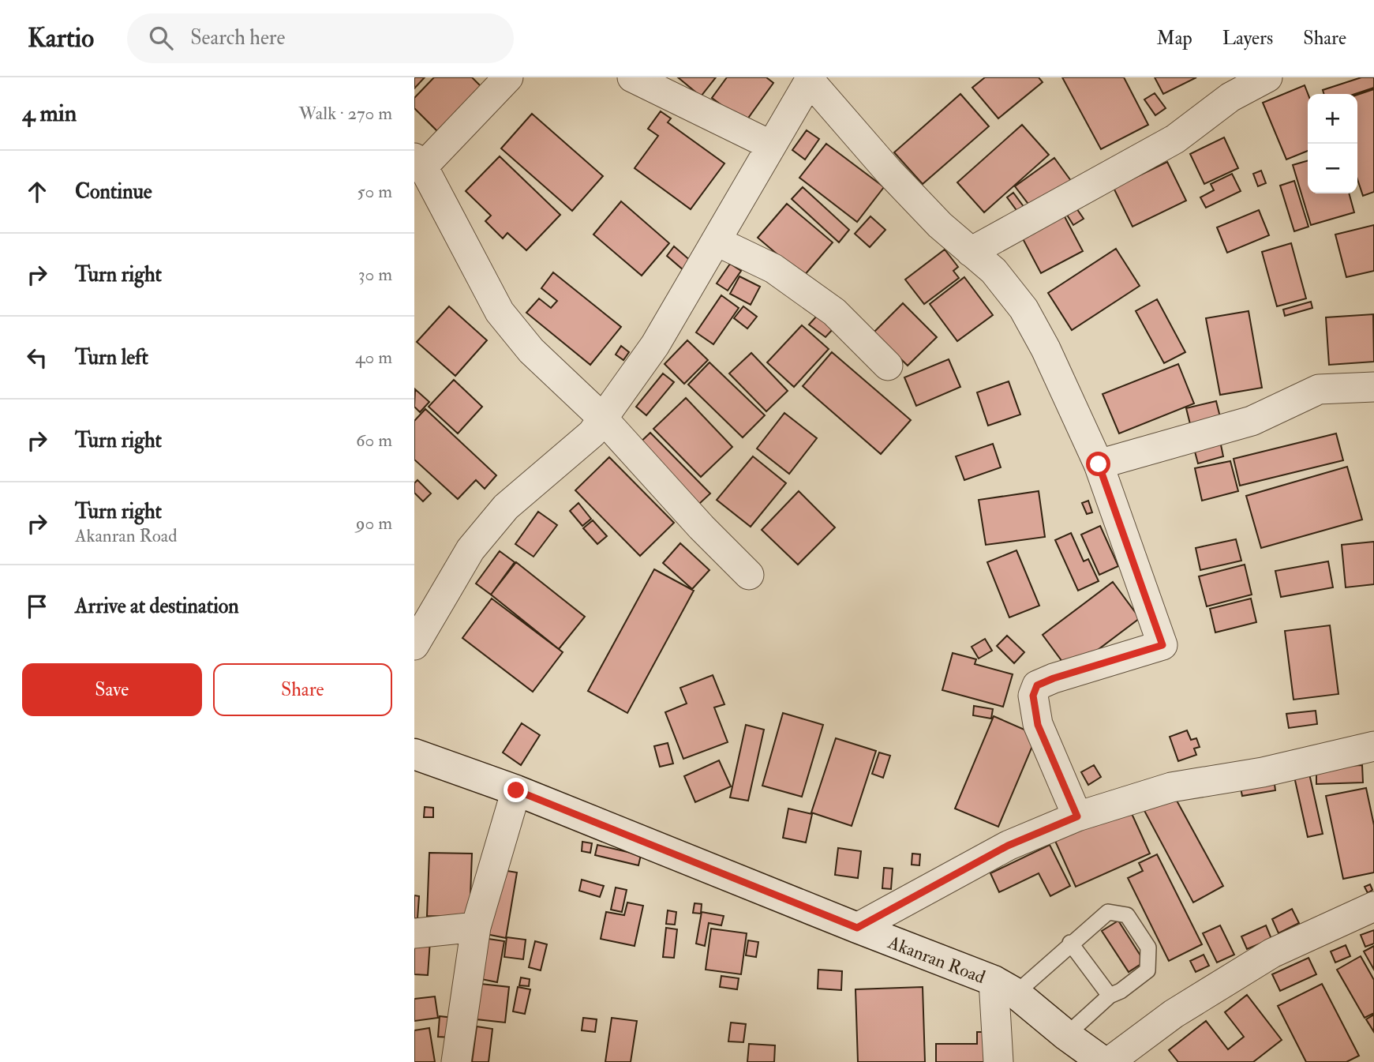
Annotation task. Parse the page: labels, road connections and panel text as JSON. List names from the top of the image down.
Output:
{
  "streets": {
    "main road": ["Akanran Road"]
  },
  "page": {
    "header": "Kartio",
    "search": "Search here",
    "nav": ["Map", "Layers", "Share"],
    "heading": ["4 min", "Walk · 270 m"],
    "map_buttons": ["+", "−"],
    "list": [
      ["Continue", "50 m"],
      ["Turn right", "30 m"],
      ["Turn left", "40 m"],
      ["Turn right", "60 m"],
      ["Turn right", "Akanran Road", "90 m"],
      "Arrive at destination"
    ],
    "buttons": ["Save", "Share"]
  }
}
